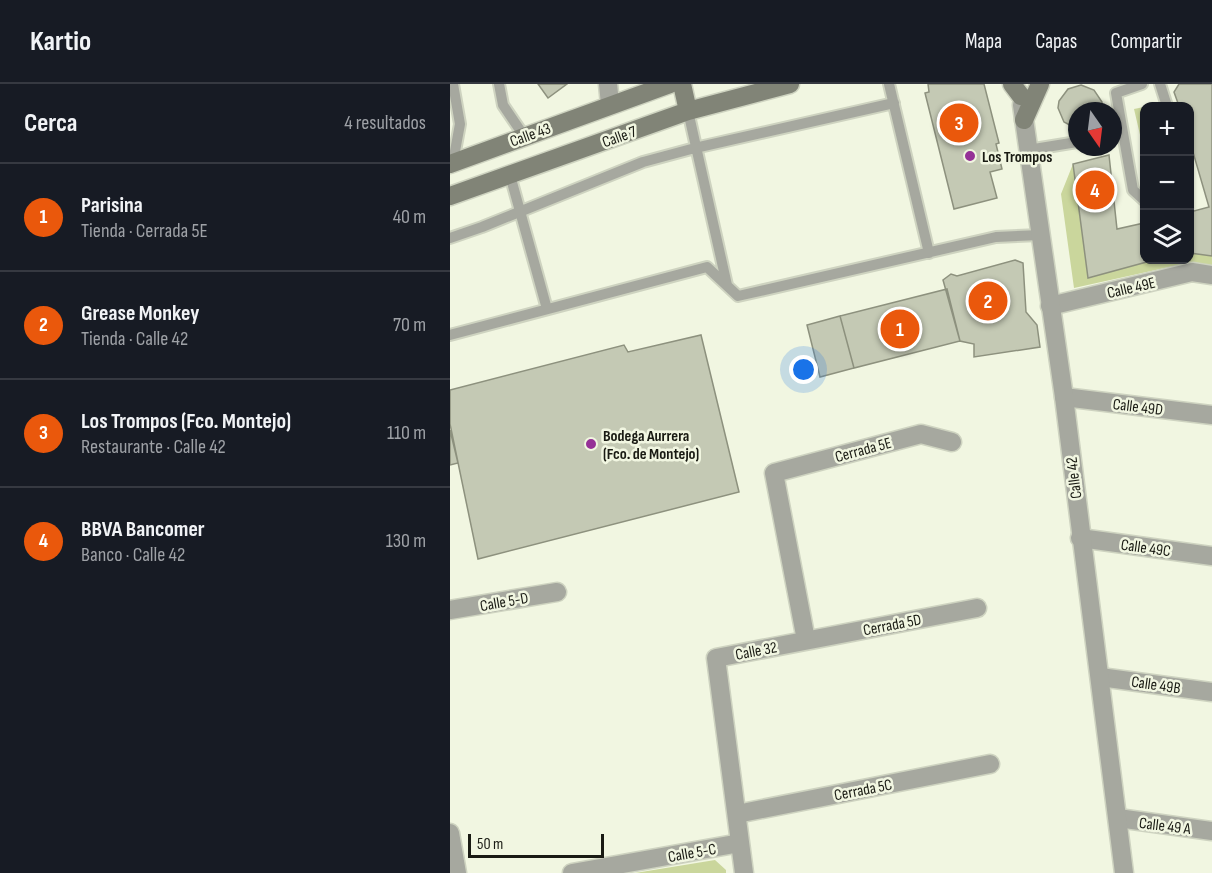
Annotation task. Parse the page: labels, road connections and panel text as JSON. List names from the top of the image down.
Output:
{
  "streets": {
    "main road": ["Calle 43", "Calle 7"],
    "street": [
      "Calle 49E",
      "Calle 49D",
      "Cerrada 5E",
      "Calle 42",
      "Calle 49C",
      "Calle 5-D",
      "Cerrada 5D",
      "Calle 32",
      "Calle 49B",
      "Cerrada 5C",
      "Calle 49 A",
      "Calle 5-C"
    ]
  },
  "crossings": [
    ["Calle 49E", "Calle 42"],
    ["Calle 49D", "Calle 42"],
    ["Cerrada 5E", "Cerrada 5D"],
    ["Cerrada 5E", "Calle 32"],
    ["Calle 42", "Calle 49C"],
    ["Calle 42", "Calle 49B"],
    ["Calle 42", "Calle 49 A"],
    ["Cerrada 5D", "Calle 32"],
    ["Calle 32", "Cerrada 5C"],
    ["Calle 32", "Calle 5-C"]
  ],
  "places": ["Los Trompos", "Bodega Aurrera (Fco. de Montejo)"],
  "scale_bar": "50 m",
  "north": "bottom",
  "page": {
    "header": "Kartio",
    "nav": ["Mapa", "Capas", "Compartir"],
    "heading": ["Cerca", "4 resultados"],
    "pins": [
      "3",
      "4",
      "2",
      "1"
    ],
    "map_buttons": ["+", "−"],
    "list": [
      {
        "mark": "1",
        "name": "Parisina",
        "note": "Tienda · Cerrada 5E",
        "value": "40 m"
      },
      {
        "mark": "2",
        "name": "Grease Monkey",
        "note": "Tienda · Calle 42",
        "value": "70 m"
      },
      {
        "mark": "3",
        "name": "Los Trompos (Fco. Montejo)",
        "note": "Restaurante · Calle 42",
        "value": "110 m"
      },
      {
        "mark": "4",
        "name": "BBVA Bancomer",
        "note": "Banco · Calle 42",
        "value": "130 m"
      }
    ],
    "scale": "50 m"
  }
}
